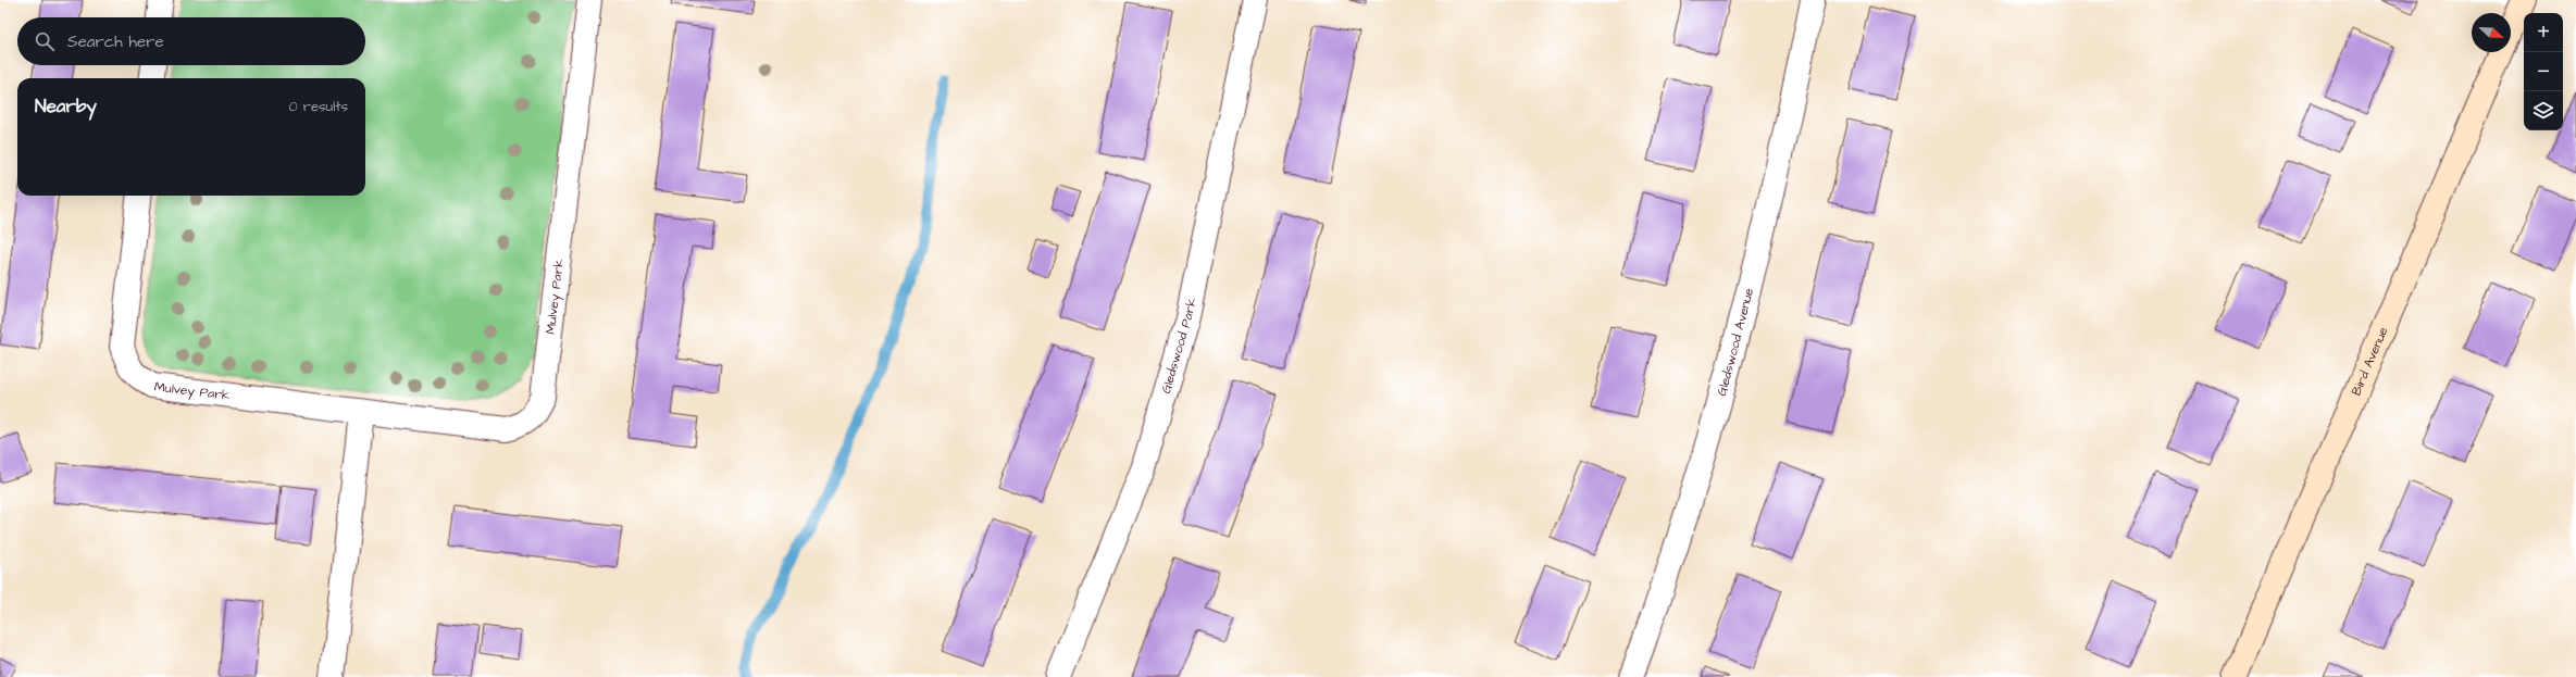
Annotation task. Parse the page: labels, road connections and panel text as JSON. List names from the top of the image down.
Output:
{
  "streets": {
    "street": [
      "Mulvey Park",
      "Gledswood Avenue",
      "Gledswood Park",
      "Bird Avenue"
    ]
  },
  "north": "bottom right",
  "page": {
    "map_buttons": ["+", "−"],
    "search": "Search here",
    "heading": ["Nearby", "0 results"]
  }
}
